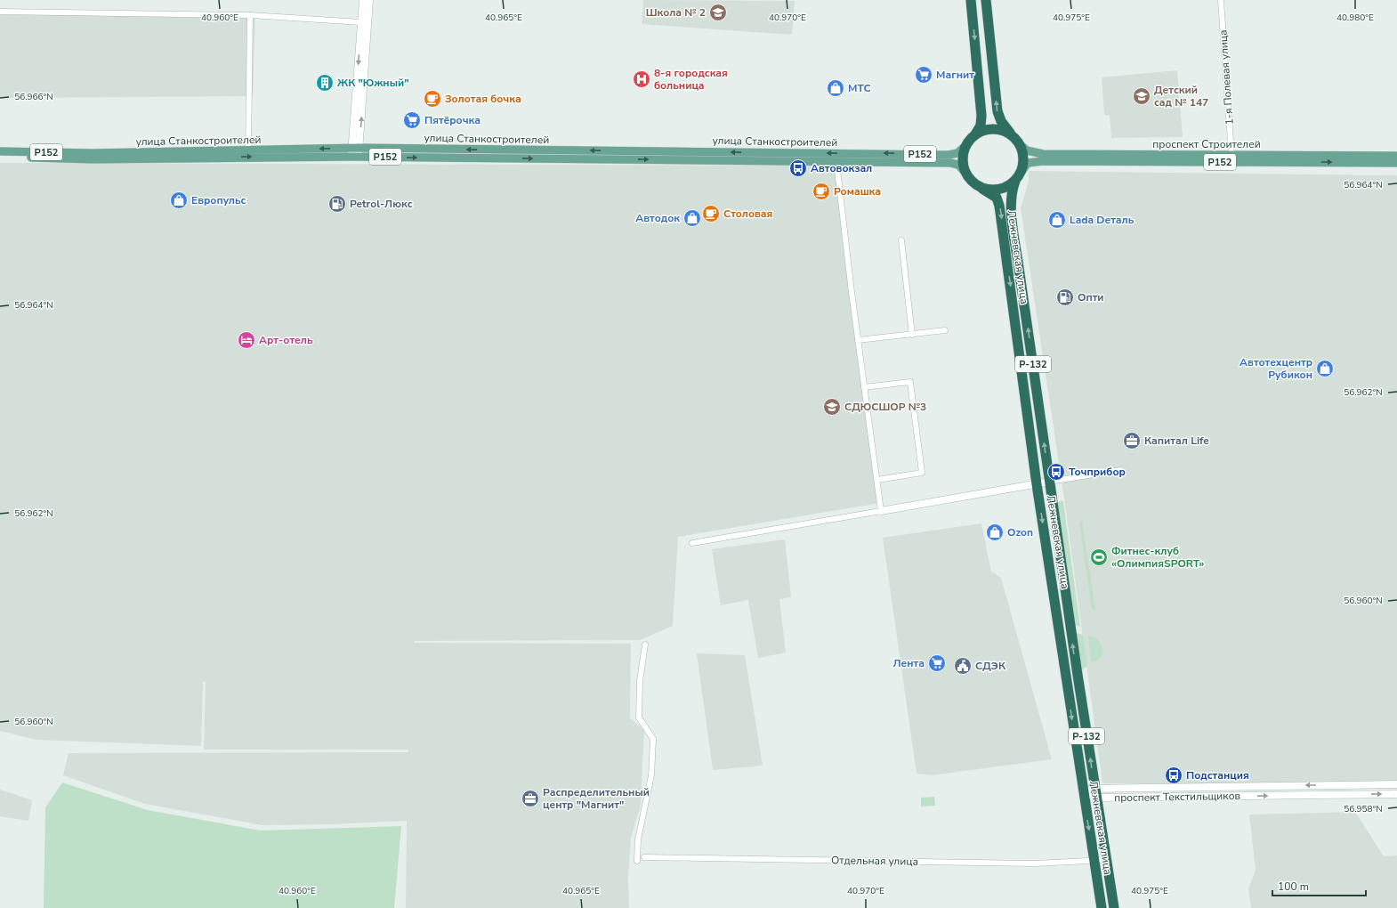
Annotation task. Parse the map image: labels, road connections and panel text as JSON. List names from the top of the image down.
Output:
{
  "streets": {
    "highway": ["Лежневская улица", "Р-132"],
    "main road": [
      "улица Станкостроителей",
      "проспект Строителей",
      "Р152",
      "проспект Текстильщиков"
    ],
    "street": ["1-я Полевая улица", "Отдельная улица"]
  },
  "crossings": [
    ["1-я Полевая улица", "проспект Строителей"],
    ["улица Станкостроителей", "проспект Строителей"],
    ["улица Станкостроителей", "Лежневская улица"],
    ["проспект Строителей", "Лежневская улица"],
    ["Лежневская улица", "проспект Текстильщиков"],
    ["Лежневская улица", "Отдельная улица"]
  ],
  "places": {
    "school or university": ["Школа № 2", "Детский сад № 147", "СДЮСШОР №3"],
    "supermarket": ["Магнит", "Пятёрочка", "Лента"],
    "hospital": ["8-я городская больница"],
    "building": ["ЖК \"Южный\""],
    "shop": [
      "МТС",
      "Европульс",
      "Автодок",
      "Lada Dеталь",
      "Автотехцентр Рубикон",
      "Ozon"
    ],
    "cafe": ["Золотая бочка", "Ромашка", "Столовая"],
    "bus stop": ["Автовокзал", "Точприбор", "Подстанция"],
    "fuel station": ["Petrol-Люкс", "Опти"],
    "hotel": ["Арт-отель"],
    "office": ["Капитал Life", "Распределительный центр \"Магнит\""],
    "sports": ["Фитнес-клуб «ОлимпияSPORT»"],
    "public building": ["СДЭК"]
  },
  "scale_bar": "100 m",
  "coordinates": [
    "40.960°E",
    "40.965°E",
    "40.970°E",
    "40.975°E",
    "40.980°E",
    "56.966°N",
    "56.964°N",
    "56.962°N",
    "56.960°N",
    "56.958°N"
  ]
}
